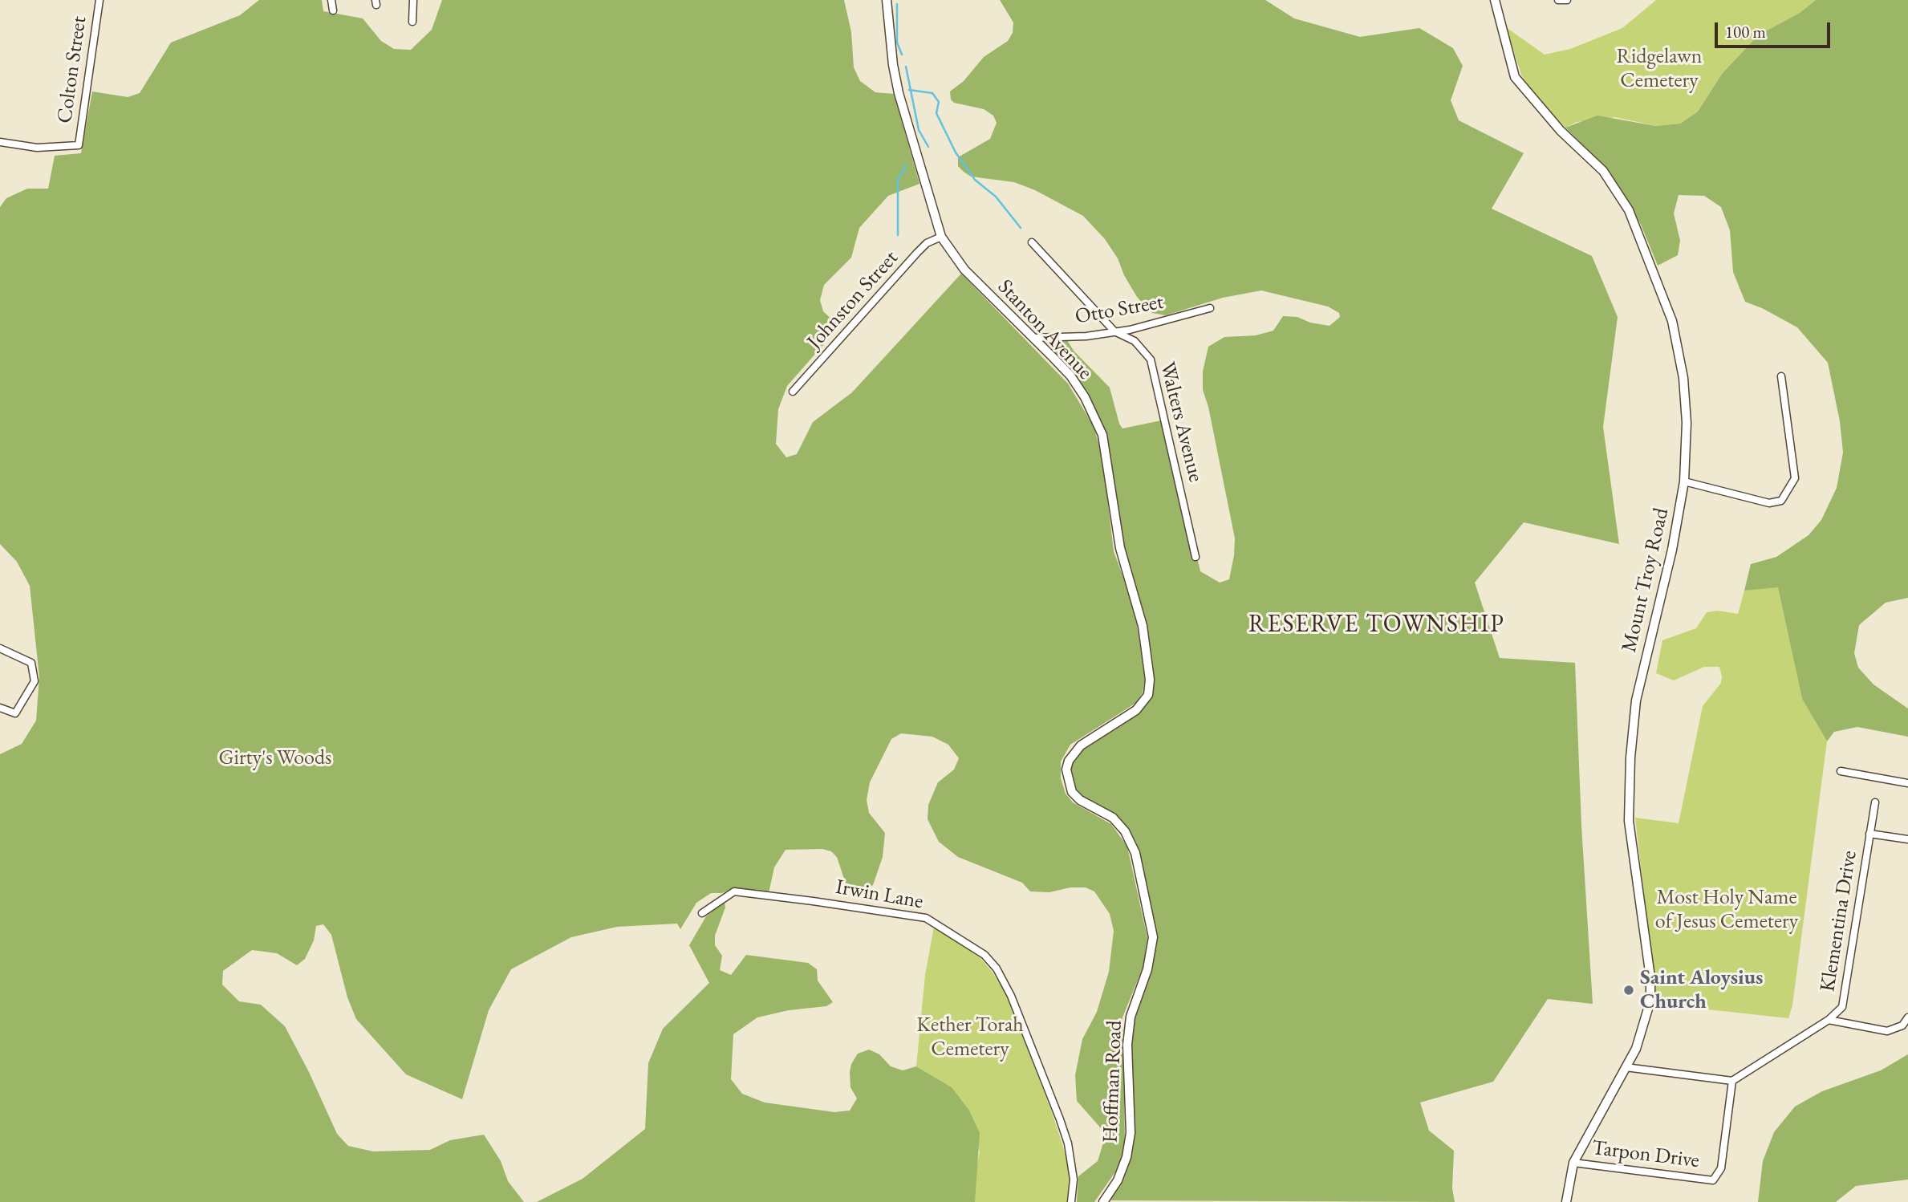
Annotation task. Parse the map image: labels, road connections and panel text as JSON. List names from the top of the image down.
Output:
{
  "streets": {
    "street": [
      "Colton Street",
      "Johnston Street",
      "Otto Street",
      "Stanton Avenue",
      "Walters Avenue",
      "Mount Troy Road",
      "Irwin Lane",
      "Klementina Drive",
      "Hoffman Road",
      "Tarpon Drive"
    ]
  },
  "crossings": [
    ["Johnston Street", "Stanton Avenue"],
    ["Otto Street", "Stanton Avenue"],
    ["Otto Street", "Walters Avenue"],
    ["Stanton Avenue", "Hoffman Road"],
    ["Mount Troy Road", "Tarpon Drive"],
    ["Klementina Drive", "Tarpon Drive"]
  ],
  "districts": ["RESERVE TOWNSHIP"],
  "parks": [
    "Ridgelawn Cemetery",
    "Girty's Woods",
    "Most Holy Name of Jesus Cemetery",
    "Kether Torah Cemetery"
  ],
  "places": ["Saint Aloysius Church"],
  "scale_bar": "100 m"
}
